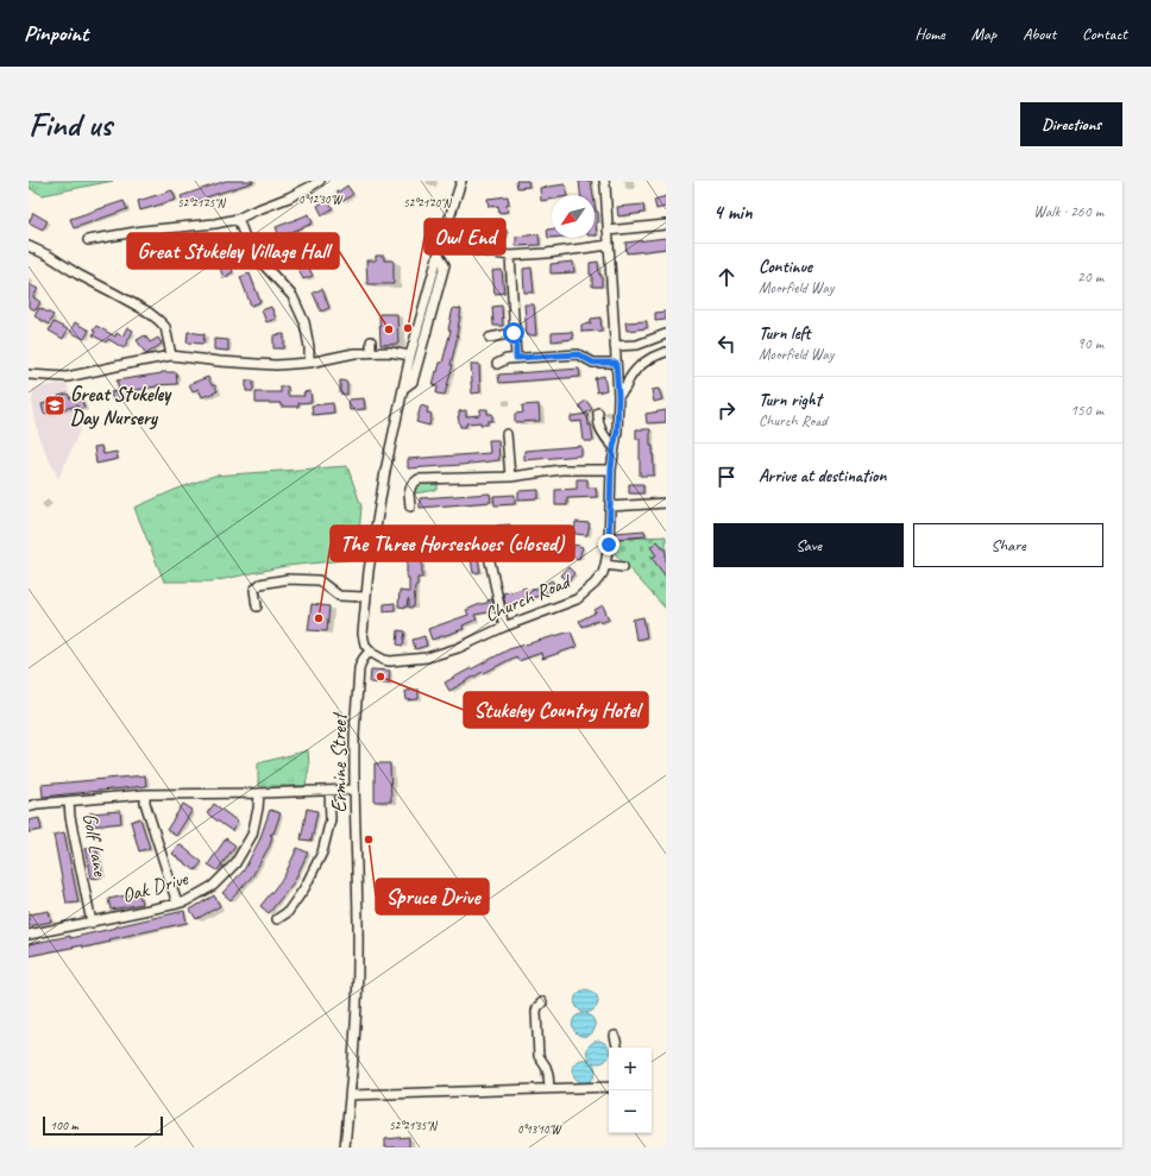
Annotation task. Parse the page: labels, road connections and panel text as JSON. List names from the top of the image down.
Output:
{
  "streets": {
    "street": [
      "Church Road",
      "Ermine Street",
      "Golf Lane",
      "Oak Drive"
    ]
  },
  "crossings": [
    ["Church Road", "Ermine Street"],
    ["Golf Lane", "Oak Drive"]
  ],
  "places": {
    "other": [
      "Owl End",
      "Great Stukeley Village Hall",
      "The Three Horseshoes (closed)",
      "Stukeley Country Hotel",
      "Spruce Drive"
    ],
    "school or university": ["Great Stukeley Day Nursery"]
  },
  "scale_bar": "100 m",
  "north": "bottom left",
  "page": {
    "header": "Pinpoint",
    "nav": [
      "Home",
      "Map",
      "About",
      "Contact"
    ],
    "buttons": [
      "Directions",
      ["Save", "Share"]
    ],
    "title": "Find us",
    "heading": ["4 min", "Walk · 260 m"],
    "list": [
      ["Continue", "Moorfield Way", "20 m"],
      ["Turn left", "Moorfield Way", "90 m"],
      ["Turn right", "Church Road", "150 m"],
      "Arrive at destination"
    ],
    "map_buttons": ["+", "−"],
    "scale": "100 m"
  },
  "coordinates": [
    "0°12'30\"W",
    "52°21'25\"N",
    "52°21'20\"N",
    "52°21'35\"N",
    "0°13'10\"W"
  ]
}
